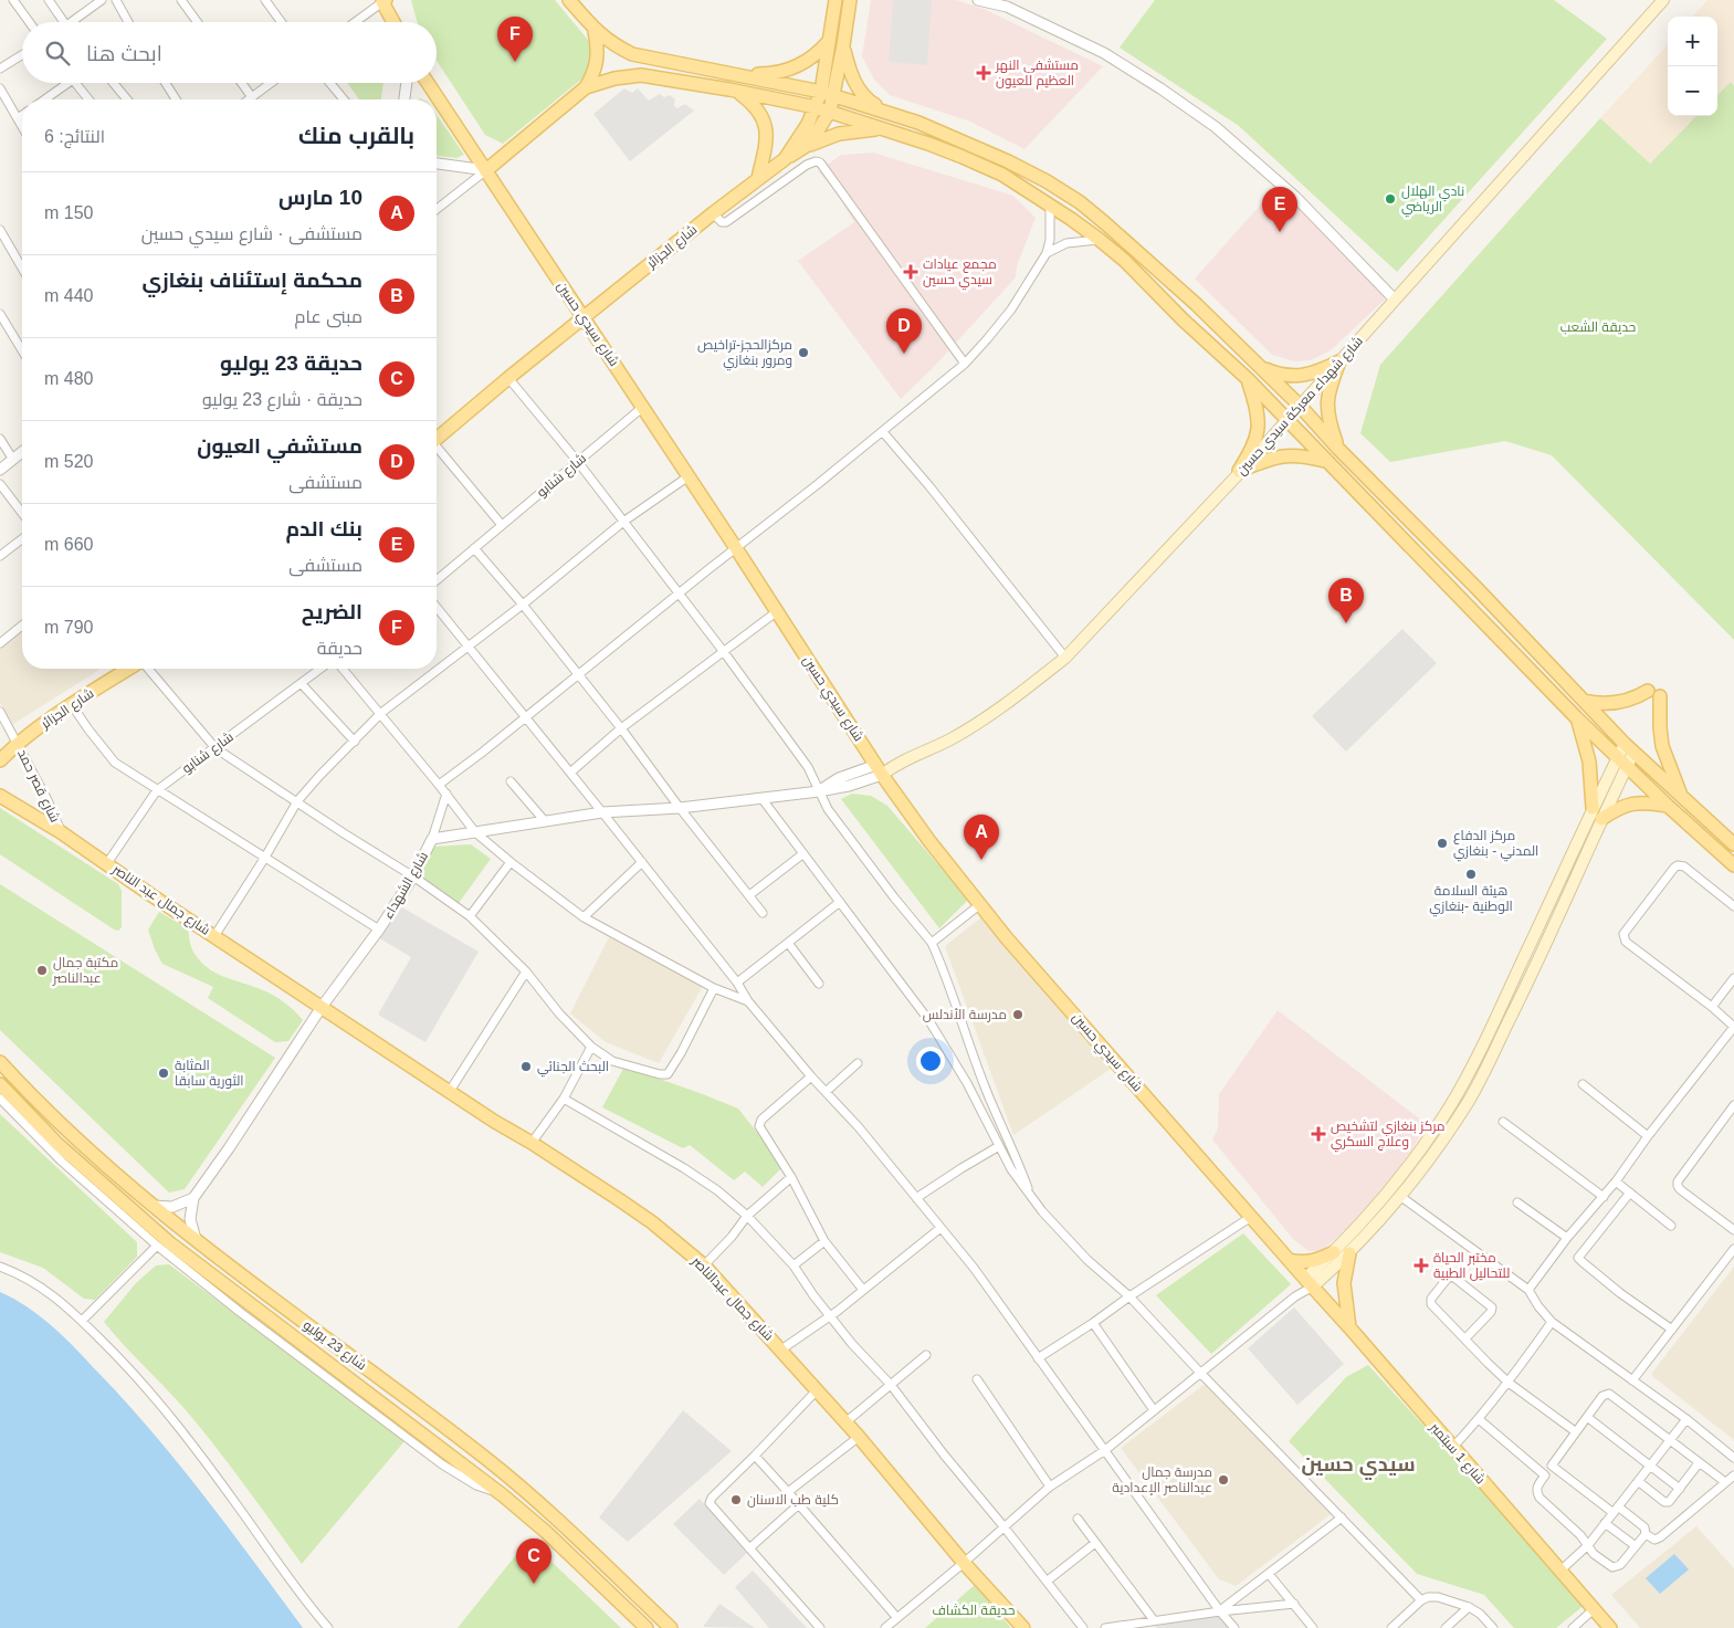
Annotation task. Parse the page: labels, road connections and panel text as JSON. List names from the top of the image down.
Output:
{
  "streets": {
    "main road": [
      "شارع الجزائر",
      "شارع سيدي حسين",
      "شارع شهداء معركة سيدي حسين",
      "شارع جمال عبد الناصر",
      "شارع جمال عبدالناصر",
      "شارع 23 يوليو",
      "شارع 1 سبتمبر"
    ],
    "street": ["شارع شنابو", "شارع قصر حمد", "شارع الشهداء"]
  },
  "crossings": [
    ["شارع الجزائر", "شارع سيدي حسين"],
    ["شارع الجزائر", "شارع قصر حمد"],
    ["شارع سيدي حسين", "شارع شهداء معركة سيدي حسين"],
    ["شارع سيدي حسين", "شارع شنابو"],
    ["شارع سيدي حسين", "شارع الشهداء"],
    ["شارع سيدي حسين", "شارع 1 سبتمبر"],
    ["شارع شهداء معركة سيدي حسين", "شارع الشهداء"],
    ["شارع شنابو", "شارع جمال عبد الناصر"],
    ["شارع قصر حمد", "شارع جمال عبد الناصر"],
    ["شارع الشهداء", "شارع جمال عبد الناصر"],
    ["شارع الشهداء", "شارع جمال عبدالناصر"],
    ["شارع جمال عبد الناصر", "شارع جمال عبدالناصر"]
  ],
  "districts": ["سيدي حسين"],
  "parks": ["حديقة الشعب", "حديقة الكشاف"],
  "places": {
    "health": [
      "مستشفى النهر العظيم للعيون",
      "مجمع عيادات سيدي حسين",
      "مركز بنغازي لتشخيص وعلاج السكري",
      "مختبر الحياة للتحاليل الطبية"
    ],
    "other": [
      "نادي الهلال الرياضي",
      "مركزالحجز-تراخيص ومرور بنغازي",
      "مركز الدفاع المدني - بنغازي",
      "هيئة السلامة الوطنية -بنغازي",
      "مكتبة جمال عبدالناصر",
      "مدرسة الأندلس",
      "البحث الجنائي",
      "المثابة الثورية سابقا",
      "مدرسة جمال عبدالناصر الإعدادية",
      "كلية طب الاسنان"
    ]
  },
  "page": {
    "map_buttons": ["+", "−"],
    "pins": [
      "F",
      "E",
      "D",
      "B",
      "A",
      "C"
    ],
    "search": "ابحث هنا",
    "heading": ["بالقرب منك", "النتائج: 6"],
    "list": [
      {
        "mark": "A",
        "name": "10 مارس",
        "note": "مستشفى · شارع سيدي حسين",
        "value": "150 m"
      },
      {
        "mark": "B",
        "name": "محكمة إستئناف بنغازي",
        "note": "مبنى عام",
        "value": "440 m"
      },
      {
        "mark": "C",
        "name": "حديقة 23 يوليو",
        "note": "حديقة · شارع 23 يوليو",
        "value": "480 m"
      },
      {
        "mark": "D",
        "name": "مستشفي العيون",
        "note": "مستشفى",
        "value": "520 m"
      },
      {
        "mark": "E",
        "name": "بنك الدم",
        "note": "مستشفى",
        "value": "660 m"
      },
      {
        "mark": "F",
        "name": "الضريح",
        "note": "حديقة",
        "value": "790 m"
      }
    ]
  }
}
